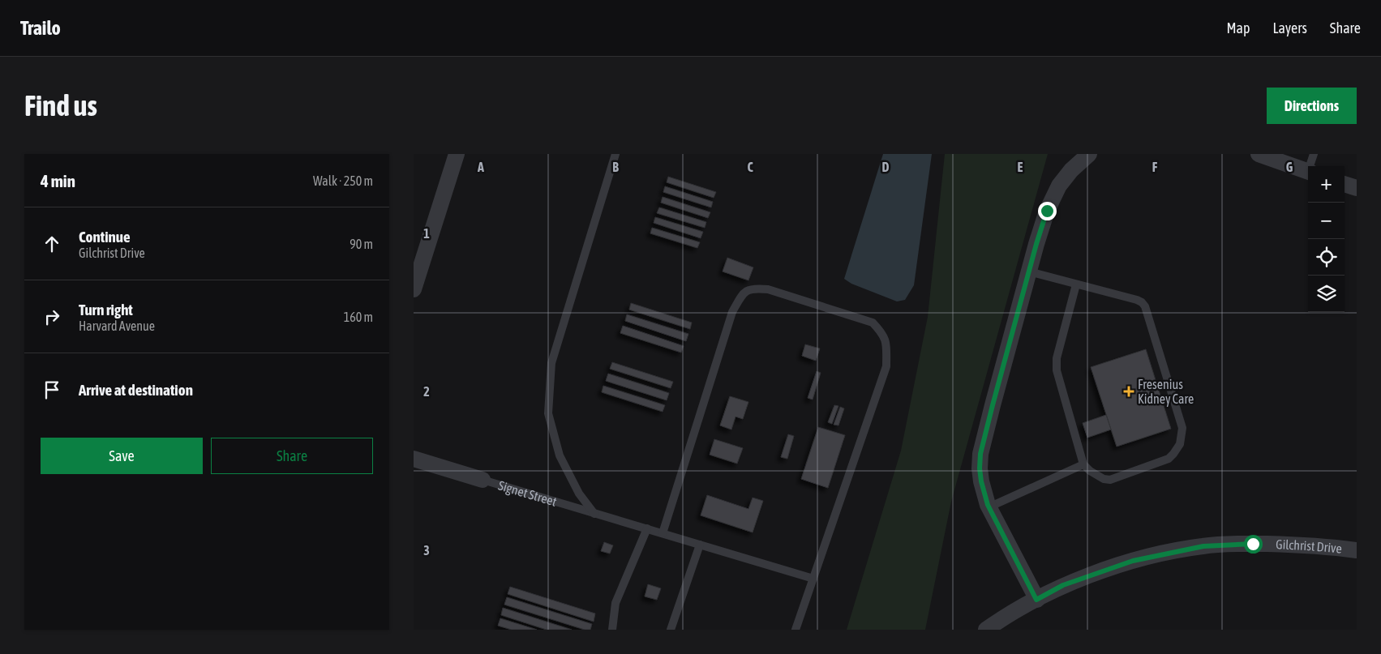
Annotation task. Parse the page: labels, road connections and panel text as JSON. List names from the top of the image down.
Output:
{
  "streets": {
    "street": ["Signet Street", "Gilchrist Drive"]
  },
  "places": {
    "health": ["Fresenius Kidney Care"]
  },
  "page": {
    "header": "Trailo",
    "nav": ["Map", "Layers", "Share"],
    "buttons": [
      "Directions",
      ["Save", "Share"]
    ],
    "title": "Find us",
    "heading": ["4 min", "Walk · 250 m"],
    "map_buttons": ["+", "−"],
    "list": [
      ["Continue", "Gilchrist Drive", "90 m"],
      ["Turn right", "Harvard Avenue", "160 m"],
      "Arrive at destination"
    ]
  },
  "grid": {
    "columns": [
      "A",
      "B",
      "C",
      "D",
      "E",
      "F",
      "G"
    ],
    "rows": ["1", "2", "3"]
  }
}
